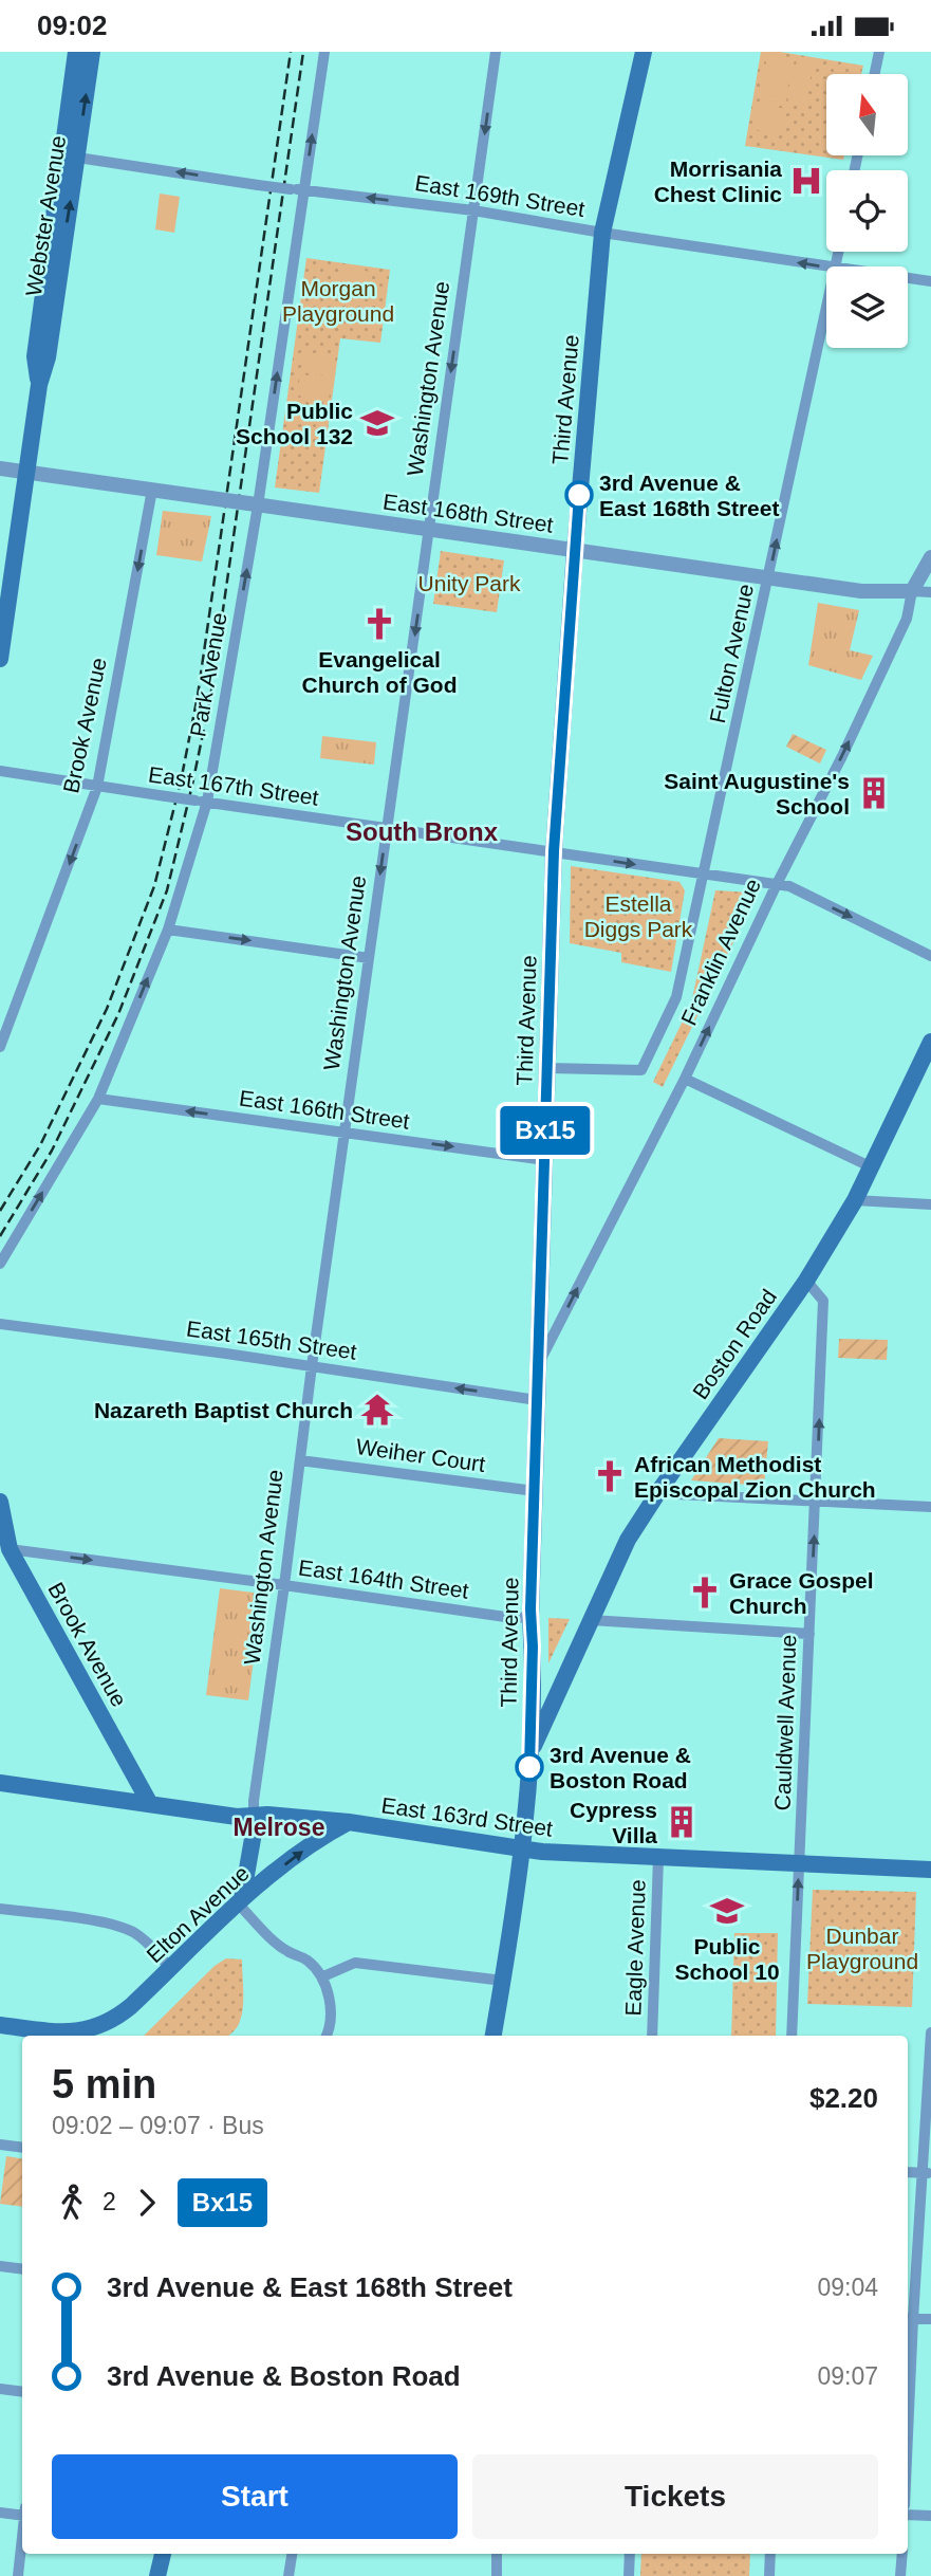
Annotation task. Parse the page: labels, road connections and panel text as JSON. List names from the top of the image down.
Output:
{
  "streets": {
    "main road": [
      "Webster Avenue",
      "Washington Avenue",
      "Third Avenue",
      "Brook Avenue",
      "Boston Road",
      "East 163rd Street",
      "Elton Avenue"
    ],
    "street": [
      "East 169th Street",
      "East 168th Street",
      "Fulton Avenue",
      "Park Avenue",
      "East 167th Street",
      "Franklin Avenue",
      "East 166th Street",
      "East 165th Street",
      "Weiher Court",
      "East 164th Street",
      "Cauldwell Avenue",
      "Eagle Avenue"
    ]
  },
  "crossings": [
    ["East 169th Street", "Webster Avenue"],
    ["East 169th Street", "Washington Avenue"],
    ["East 169th Street", "Third Avenue"],
    ["East 169th Street", "Park Avenue"],
    ["Webster Avenue", "East 168th Street"],
    ["Washington Avenue", "East 168th Street"],
    ["Washington Avenue", "East 167th Street"],
    ["Washington Avenue", "East 166th Street"],
    ["Washington Avenue", "East 165th Street"],
    ["Washington Avenue", "Weiher Court"],
    ["Washington Avenue", "East 164th Street"],
    ["Washington Avenue", "East 163rd Street"],
    ["Washington Avenue", "Elton Avenue"],
    ["Third Avenue", "East 168th Street"],
    ["Third Avenue", "Fulton Avenue"],
    ["Third Avenue", "East 167th Street"],
    ["Third Avenue", "Franklin Avenue"],
    ["Third Avenue", "East 166th Street"],
    ["Third Avenue", "East 165th Street"],
    ["Third Avenue", "Boston Road"],
    ["Third Avenue", "Weiher Court"],
    ["Third Avenue", "East 164th Street"],
    ["Third Avenue", "East 163rd Street"],
    ["East 168th Street", "Fulton Avenue"],
    ["East 168th Street", "Park Avenue"],
    ["East 168th Street", "Brook Avenue"],
    ["East 168th Street", "Franklin Avenue"],
    ["Fulton Avenue", "East 167th Street"],
    ["Park Avenue", "East 167th Street"],
    ["Park Avenue", "East 166th Street"],
    ["Brook Avenue", "East 167th Street"],
    ["Brook Avenue", "East 164th Street"],
    ["Brook Avenue", "East 163rd Street"],
    ["East 167th Street", "Franklin Avenue"],
    ["Boston Road", "Cauldwell Avenue"],
    ["Cauldwell Avenue", "East 163rd Street"],
    ["East 163rd Street", "Elton Avenue"],
    ["East 163rd Street", "Eagle Avenue"]
  ],
  "one_way": [
    "East 169th Street",
    "Washington Avenue",
    "Park Avenue",
    "Brook Avenue",
    "Franklin Avenue",
    "East 165th Street",
    "East 164th Street",
    "Cauldwell Avenue",
    "Elton Avenue"
  ],
  "districts": ["South Bronx", "Melrose"],
  "parks": [
    "Morgan Playground",
    "Unity Park",
    "Estella Diggs Park",
    "Dunbar Playground"
  ],
  "places": {
    "hospital": ["Morrisania Chest Clinic"],
    "school or university": ["Public School 132", "Public School 10"],
    "other": ["3rd Avenue & East 168th Street", "3rd Avenue & Boston Road"],
    "church": ["Evangelical Church of God", "African Methodist Episcopal Zion Church", "Grace Gospel Church"],
    "building": ["Saint Augustine's School", "Cypress Villa"],
    "temple": ["Nazareth Baptist Church"]
  },
  "lines": ["bus line Bx15"],
  "north": "top",
  "page": {
    "status": "09:02",
    "on_map": "Bx15",
    "heading": ["5 min", "09:02 – 09:07 · Bus", "$2.20"],
    "legs": ["2", "Bx15"],
    "list": [
      {
        "name": "3rd Avenue & East 168th Street",
        "value": "09:04"
      },
      {
        "name": "3rd Avenue & Boston Road",
        "value": "09:07"
      }
    ],
    "buttons": ["Start", "Tickets"]
  }
}
